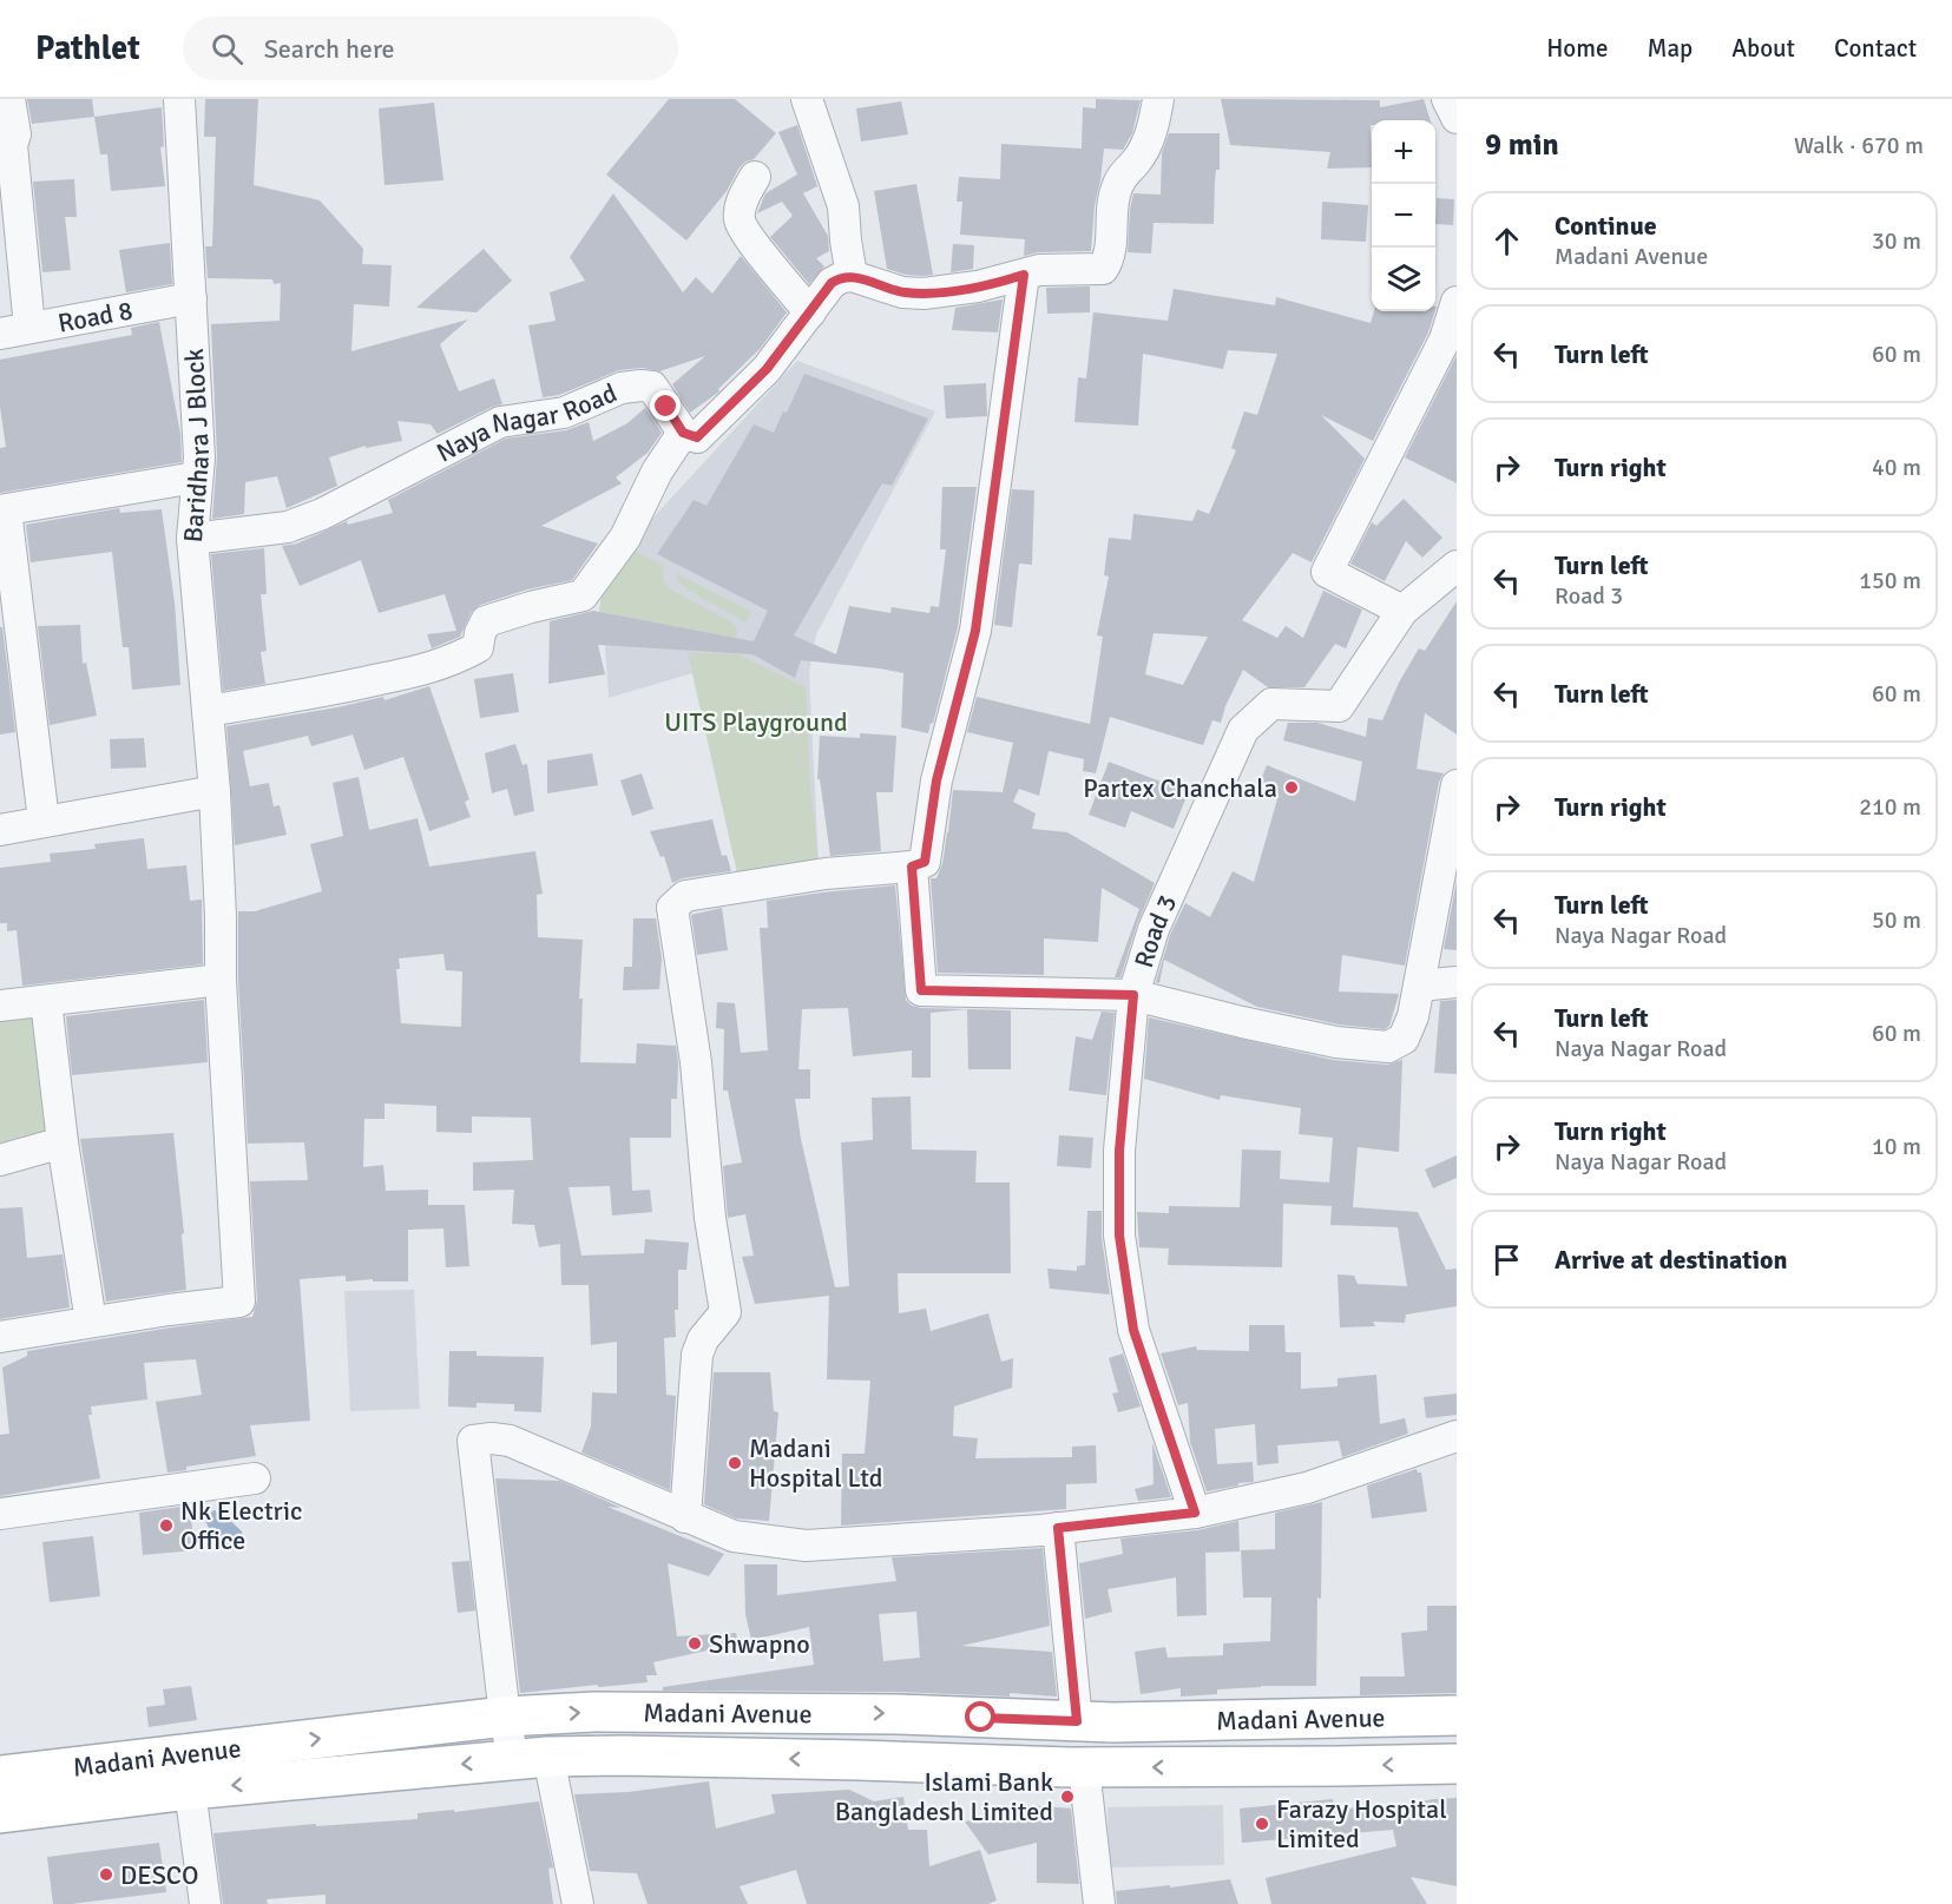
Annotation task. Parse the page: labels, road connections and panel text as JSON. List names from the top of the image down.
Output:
{
  "streets": {
    "main road": ["Madani Avenue"],
    "street": [
      "Road 8",
      "Naya Nagar Road",
      "Baridhara J Block",
      "Road 3"
    ]
  },
  "crossings": [
    ["Road 8", "Baridhara J Block"],
    ["Naya Nagar Road", "Baridhara J Block"]
  ],
  "parks": ["UITS Playground"],
  "places": [
    "Partex Chanchala",
    "Madani Hospital Ltd",
    "Nk Electric Office",
    "Shwapno",
    "Islami Bank Bangladesh Limited",
    "Farazy Hospital Limited",
    "DESCO"
  ],
  "page": {
    "header": "Pathlet",
    "search": "Search here",
    "nav": [
      "Home",
      "Map",
      "About",
      "Contact"
    ],
    "heading": ["9 min", "Walk · 670 m"],
    "map_buttons": ["+", "−"],
    "list": [
      ["Continue", "Madani Avenue", "30 m"],
      ["Turn left", "60 m"],
      ["Turn right", "40 m"],
      ["Turn left", "Road 3", "150 m"],
      ["Turn left", "60 m"],
      ["Turn right", "210 m"],
      ["Turn left", "Naya Nagar Road", "50 m"],
      ["Turn left", "Naya Nagar Road", "60 m"],
      ["Turn right", "Naya Nagar Road", "10 m"],
      "Arrive at destination"
    ]
  }
}
